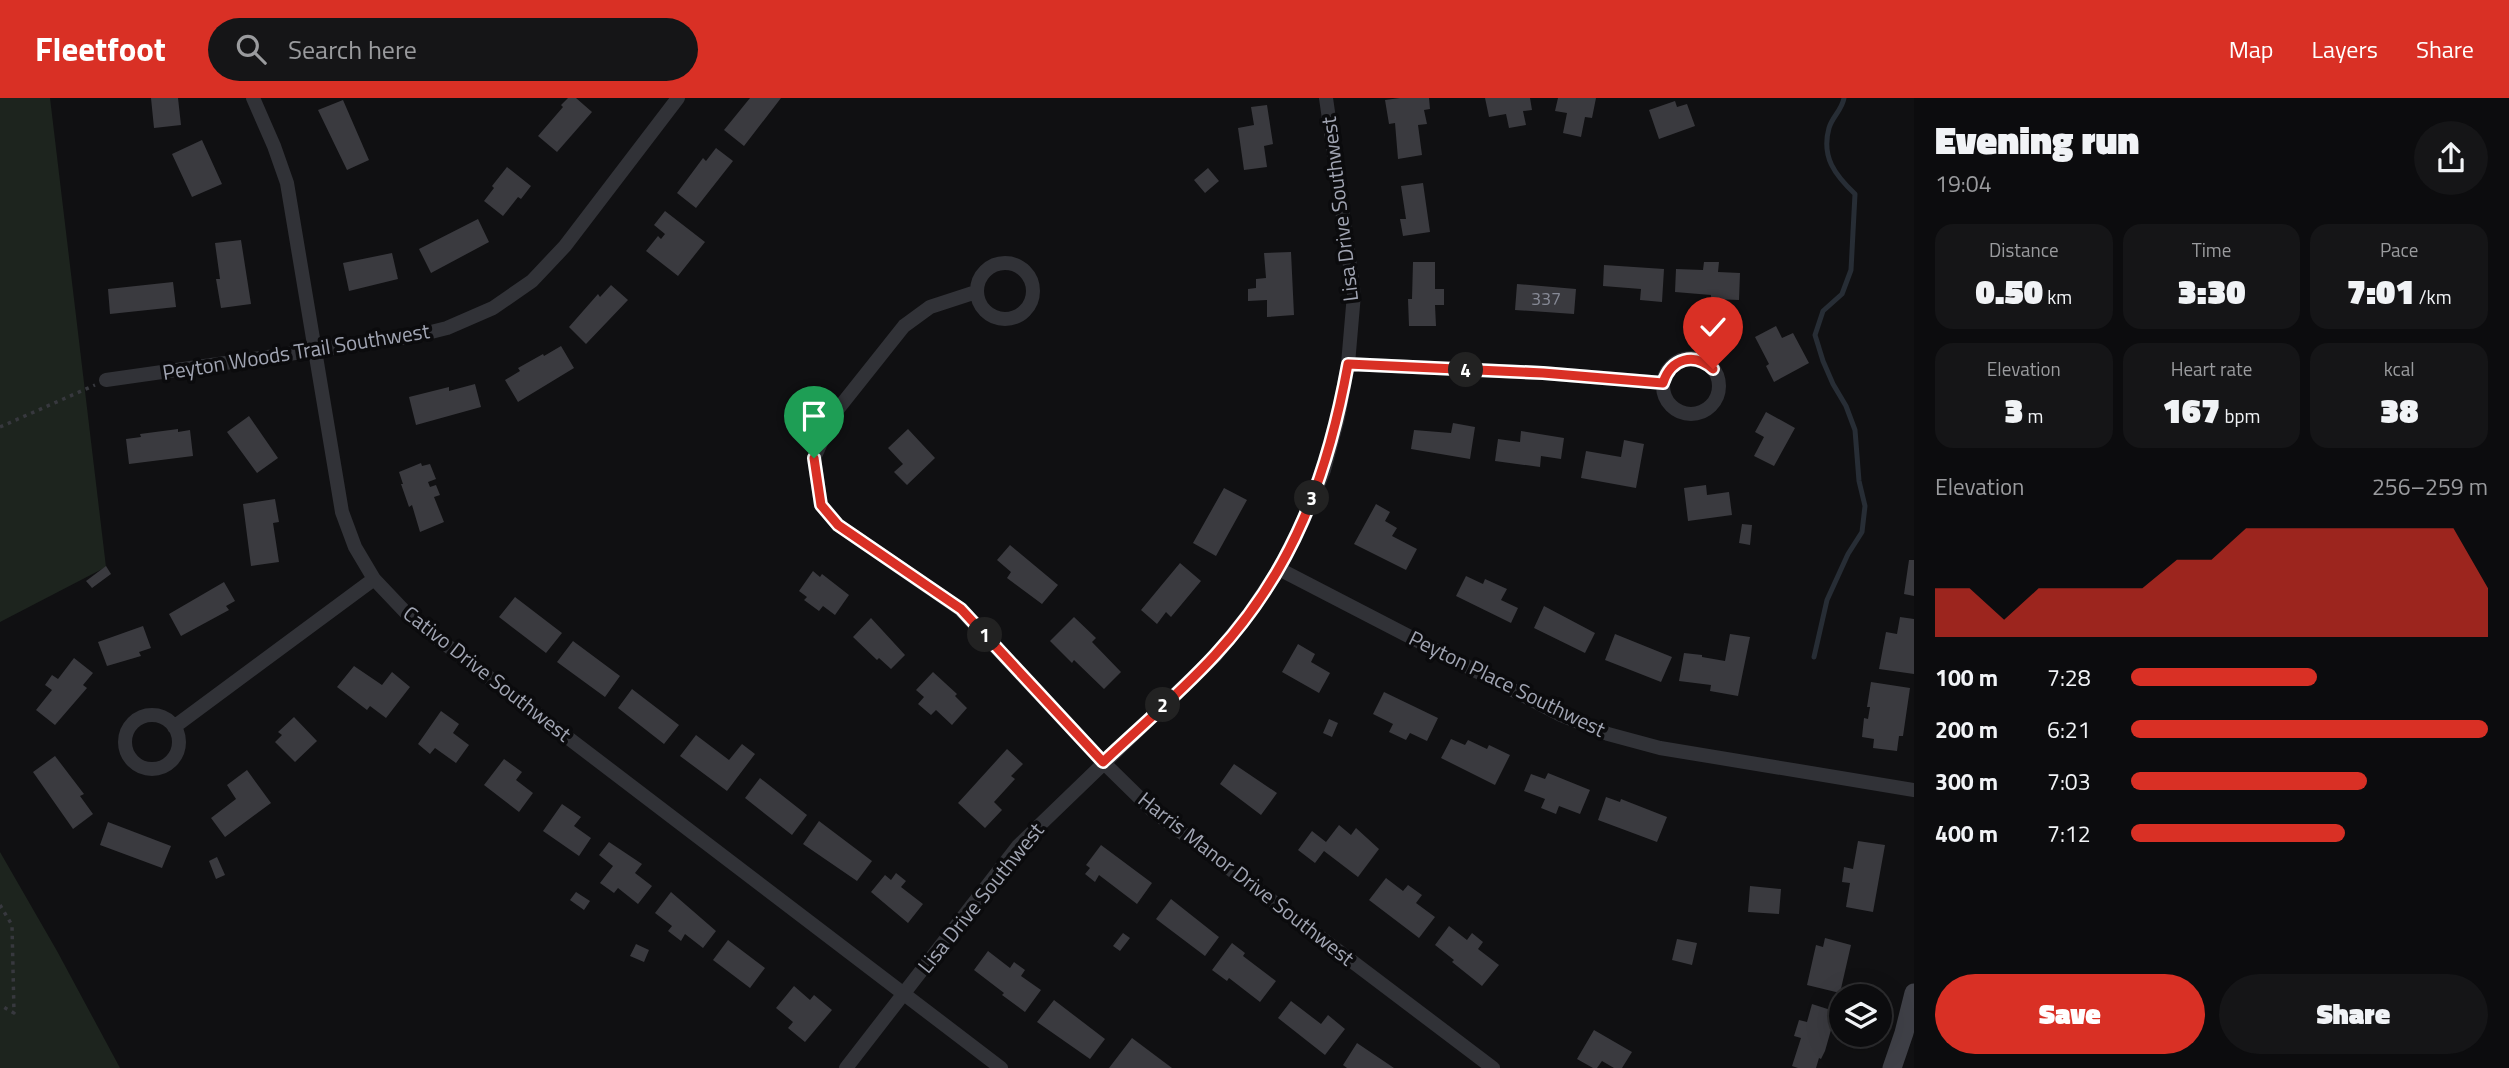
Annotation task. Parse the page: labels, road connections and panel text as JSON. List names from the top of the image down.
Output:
{
  "streets": {
    "street": [
      "Lisa Drive Southwest",
      "Peyton Woods Trail Southwest",
      "Cativo Drive Southwest",
      "Peyton Place Southwest",
      "Harris Manor Drive Southwest"
    ]
  },
  "crossings": [
    ["Lisa Drive Southwest", "Cativo Drive Southwest"],
    ["Lisa Drive Southwest", "Peyton Place Southwest"],
    ["Lisa Drive Southwest", "Harris Manor Drive Southwest"],
    ["Peyton Woods Trail Southwest", "Cativo Drive Southwest"]
  ],
  "house_numbers": ["337"],
  "page": {
    "header": "Fleetfoot",
    "search": "Search here",
    "nav": ["Map", "Layers", "Share"],
    "heading": ["Evening run", "19:04"],
    "stats": [
      ["Distance", "0.50 km"],
      ["Time", "3:30"],
      ["Pace", "7:01 /km"],
      ["Elevation", "3 m"],
      ["Heart rate", "167 bpm"],
      ["kcal", "38"]
    ],
    "pins": [
      "4",
      "3",
      "1",
      "2"
    ],
    "chart": ["Elevation", "256–259 m"],
    "list": [
      {
        "name": "100 m",
        "note": "7:28"
      },
      {
        "name": "200 m",
        "note": "6:21"
      },
      {
        "name": "300 m",
        "note": "7:03"
      },
      {
        "name": "400 m",
        "note": "7:12"
      }
    ],
    "buttons": ["Save", "Share"]
  }
}
